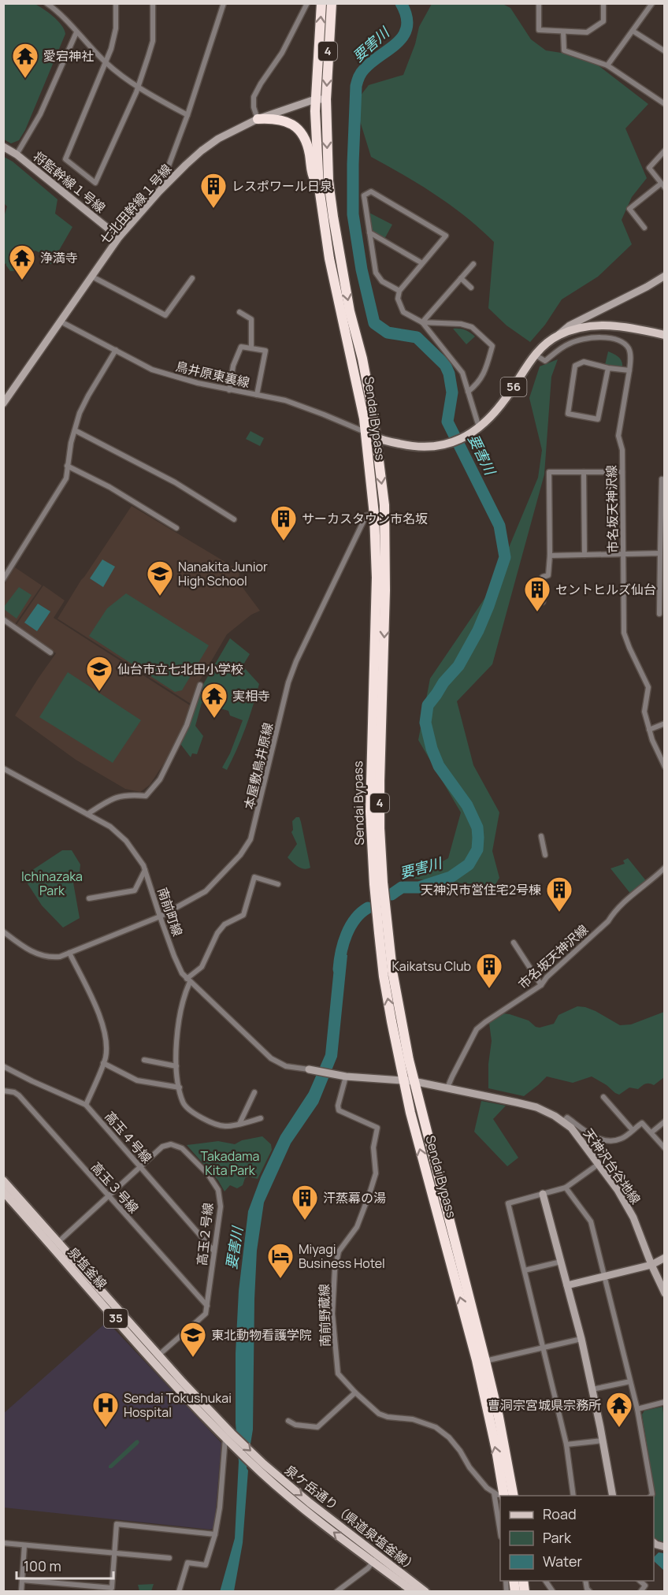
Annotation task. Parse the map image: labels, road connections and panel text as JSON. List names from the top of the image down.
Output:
{
  "streets": {
    "highway": ["4", "Sendai Bypass"],
    "main road": [
      "56",
      "泉塩釜線",
      "35",
      "泉ケ岳通り（県道泉塩釜線）"
    ],
    "street": [
      "将監幹線１号線",
      "七北田幹線１号線",
      "鳥井原東裏線",
      "市名坂天神沢線",
      "本屋敷鳥井原線",
      "南前町線",
      "高玉４号線",
      "天神沢台谷地線",
      "高玉３号線",
      "高玉２号線",
      "南前野蔵線"
    ]
  },
  "crossings": [
    ["4", "七北田幹線１号線"],
    ["4", "Sendai Bypass"],
    ["将監幹線１号線", "七北田幹線１号線"],
    ["七北田幹線１号線", "鳥井原東裏線"],
    ["七北田幹線１号線", "Sendai Bypass"],
    ["鳥井原東裏線", "56"],
    ["鳥井原東裏線", "Sendai Bypass"],
    ["56", "Sendai Bypass"],
    ["56", "市名坂天神沢線"],
    ["Sendai Bypass", "本屋敷鳥井原線"],
    ["Sendai Bypass", "天神沢台谷地線"],
    ["Sendai Bypass", "南前野蔵線"],
    ["市名坂天神沢線", "天神沢台谷地線"],
    ["本屋敷鳥井原線", "南前町線"],
    ["南前町線", "天神沢台谷地線"],
    ["高玉４号線", "高玉２号線"],
    ["天神沢台谷地線", "南前野蔵線"],
    ["高玉３号線", "高玉２号線"],
    ["高玉２号線", "泉塩釜線"],
    ["高玉２号線", "35"],
    ["泉塩釜線", "35"],
    ["35", "泉ケ岳通り（県道泉塩釜線）"]
  ],
  "water": ["要害川"],
  "parks": ["Ichinazaka Park", "Takadama Kita Park"],
  "places": {
    "temple": [
      "愛宕神社",
      "浄満寺",
      "実相寺",
      "曹洞宗宮城県宗務所"
    ],
    "building": [
      "レスポワール日泉",
      "サーカスタウン市名坂",
      "セントヒルズ仙台",
      "天神沢市営住宅2号棟",
      "Kaikatsu Club",
      "汗蒸幕の湯"
    ],
    "school or university": ["Nanakita Junior High School", "仙台市立七北田小学校", "東北動物看護学院"],
    "hotel": ["Miyagi Business Hotel"],
    "hospital": ["Sendai Tokushukai Hospital"]
  },
  "legend": ["Road", "Park", "Water"],
  "scale_bar": "100 m"
}
